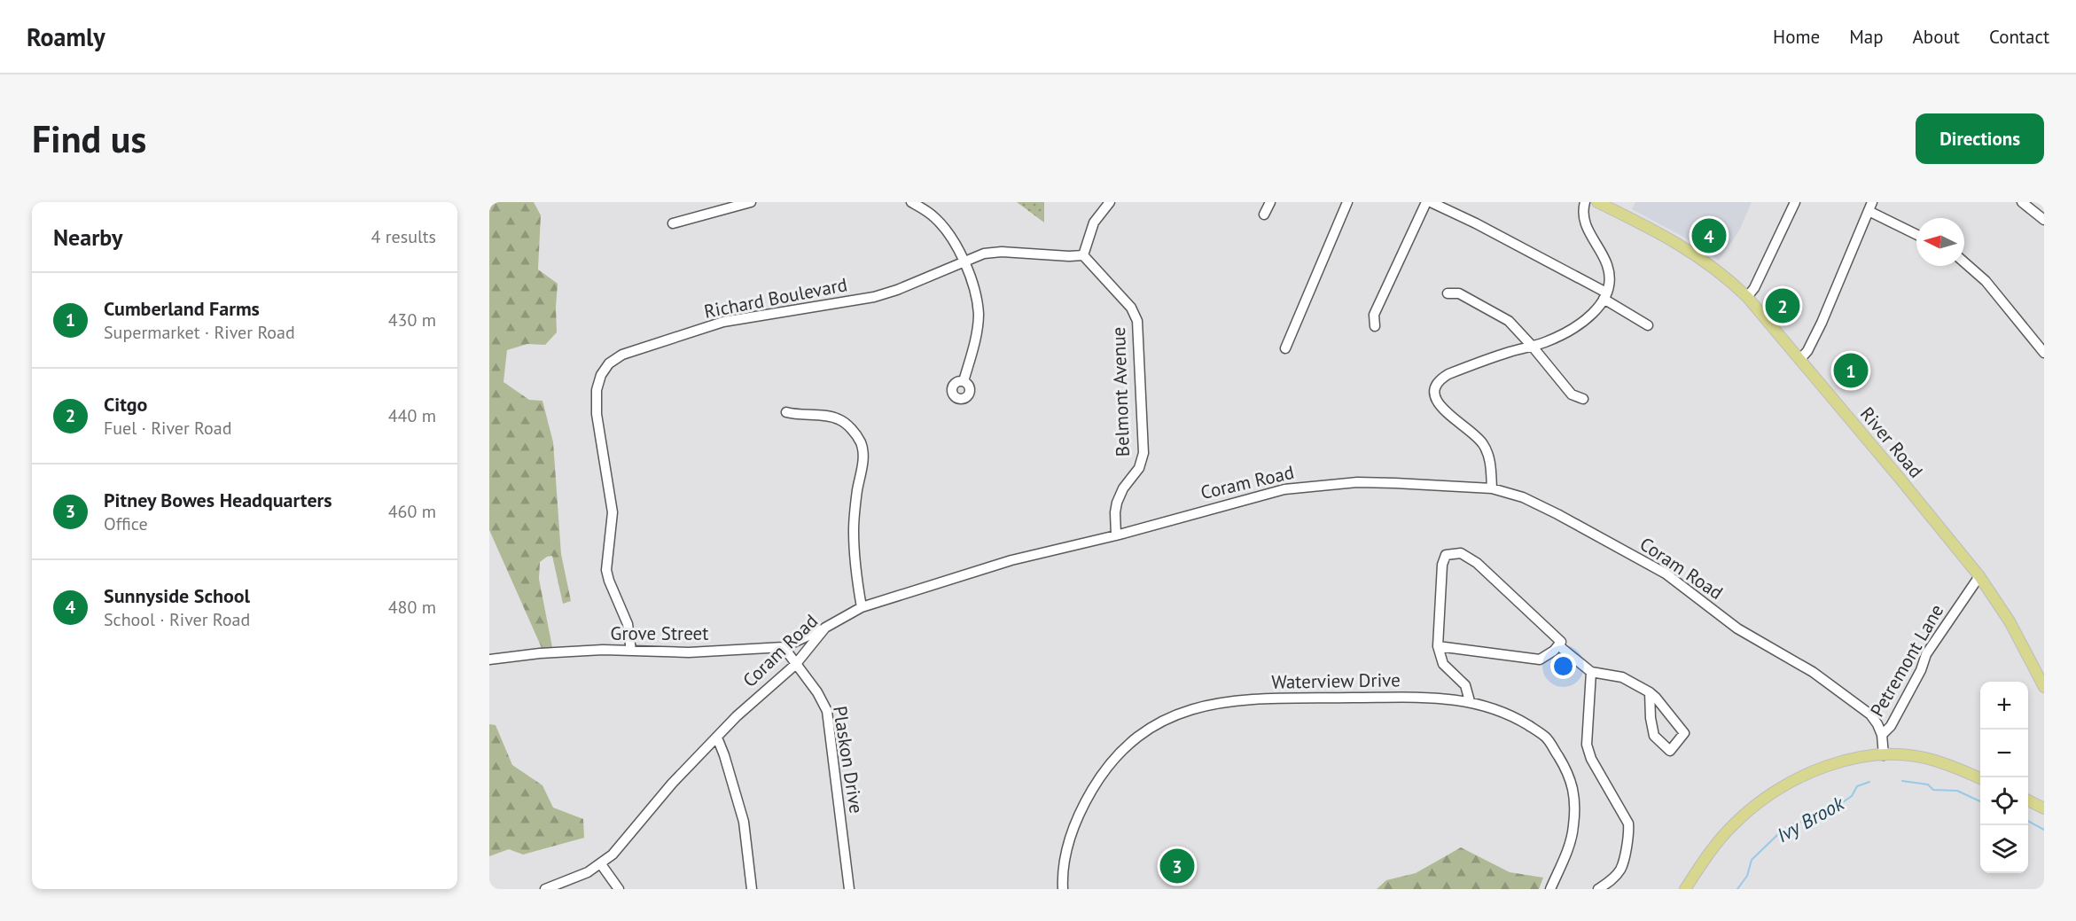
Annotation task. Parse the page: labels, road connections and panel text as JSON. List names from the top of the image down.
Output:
{
  "streets": {
    "main road": ["River Road"],
    "street": [
      "Richard Boulevard",
      "Belmont Avenue",
      "Coram Road",
      "Grove Street",
      "Petremont Lane",
      "Waterview Drive",
      "Plaskon Drive"
    ]
  },
  "crossings": [
    ["Richard Boulevard", "Belmont Avenue"],
    ["Richard Boulevard", "Grove Street"],
    ["Belmont Avenue", "Coram Road"],
    ["River Road", "Petremont Lane"],
    ["Coram Road", "Grove Street"],
    ["Coram Road", "Petremont Lane"],
    ["Coram Road", "Plaskon Drive"],
    ["Grove Street", "Plaskon Drive"]
  ],
  "water": ["Ivy Brook"],
  "north": "left",
  "page": {
    "header": "Roamly",
    "nav": [
      "Home",
      "Map",
      "About",
      "Contact"
    ],
    "buttons": "Directions",
    "title": "Find us",
    "heading": ["Nearby", "4 results"],
    "pins": [
      "4",
      "2",
      "1",
      "3"
    ],
    "list": [
      {
        "mark": "1",
        "name": "Cumberland Farms",
        "note": "Supermarket · River Road",
        "value": "430 m"
      },
      {
        "mark": "2",
        "name": "Citgo",
        "note": "Fuel · River Road",
        "value": "440 m"
      },
      {
        "mark": "3",
        "name": "Pitney Bowes Headquarters",
        "note": "Office",
        "value": "460 m"
      },
      {
        "mark": "4",
        "name": "Sunnyside School",
        "note": "School · River Road",
        "value": "480 m"
      }
    ],
    "map_buttons": ["+", "−"]
  }
}
